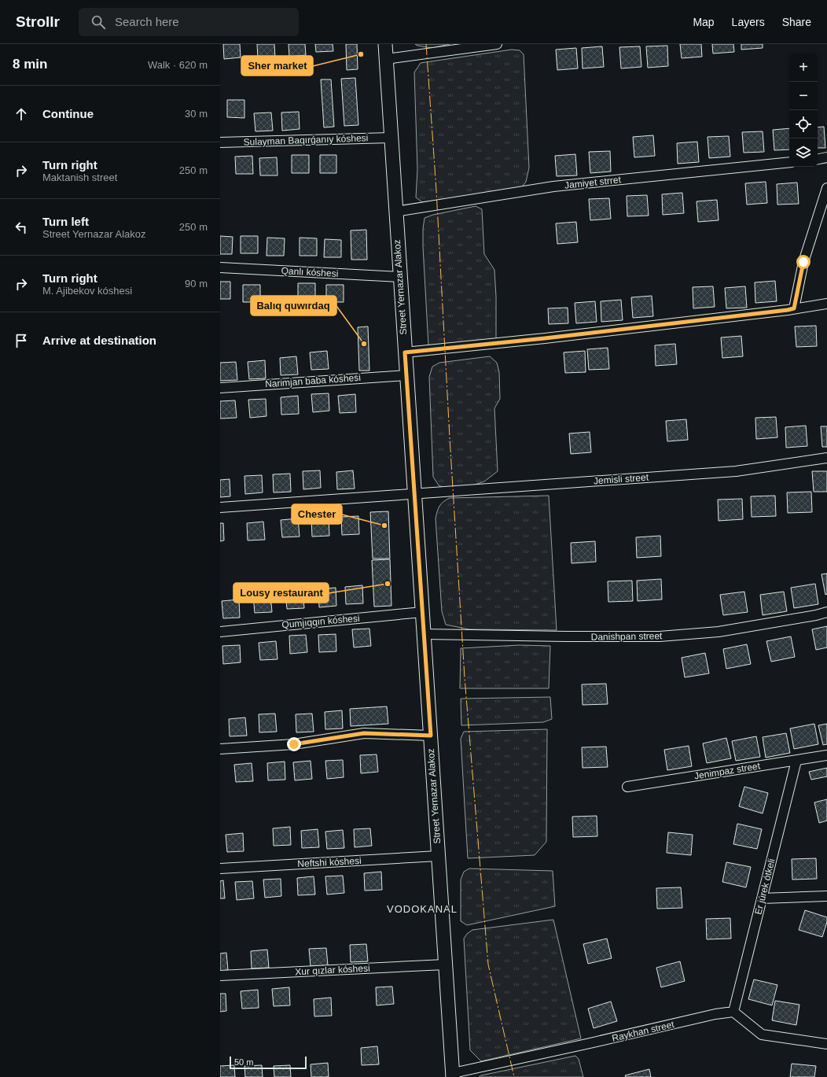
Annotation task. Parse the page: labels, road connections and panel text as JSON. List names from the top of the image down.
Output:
{
  "streets": {
    "main road": ["Street Yernazar Alakoz"],
    "street": [
      "Sulayman Baqırǵanıy kóshesi",
      "Jamiyet strret",
      "Qanlı kóshesi",
      "Narimjan baba kóshesi",
      "Jemisli street",
      "Qumjıqqın kóshesi",
      "Danishpan street",
      "Jenimpaz street",
      "Neftshi kóshesi",
      "Er júrek ótkeli",
      "Xur qızlar kóshesi",
      "Raykhan street"
    ]
  },
  "crossings": [
    ["Sulayman Baqırǵanıy kóshesi", "Street Yernazar Alakoz"],
    ["Jamiyet strret", "Street Yernazar Alakoz"],
    ["Qanlı kóshesi", "Street Yernazar Alakoz"],
    ["Street Yernazar Alakoz", "Narimjan baba kóshesi"],
    ["Street Yernazar Alakoz", "Jemisli street"],
    ["Street Yernazar Alakoz", "Qumjıqqın kóshesi"],
    ["Street Yernazar Alakoz", "Danishpan street"],
    ["Street Yernazar Alakoz", "Neftshi kóshesi"],
    ["Street Yernazar Alakoz", "Xur qızlar kóshesi"],
    ["Street Yernazar Alakoz", "Raykhan street"],
    ["Jenimpaz street", "Er júrek ótkeli"],
    ["Er júrek ótkeli", "Raykhan street"]
  ],
  "districts": ["VODOKANAL"],
  "places": [
    "Sher market",
    "Balıq quwırdaq",
    "Chester",
    "Lousy restaurant"
  ],
  "scale_bar": "50 m",
  "page": {
    "header": "Strollr",
    "search": "Search here",
    "nav": ["Map", "Layers", "Share"],
    "heading": ["8 min", "Walk · 620 m"],
    "map_buttons": ["+", "−"],
    "list": [
      ["Continue", "30 m"],
      ["Turn right", "Maktanish street", "250 m"],
      ["Turn left", "Street Yernazar Alakoz", "250 m"],
      ["Turn right", "M. Ajibekov kóshesi", "90 m"],
      "Arrive at destination"
    ],
    "scale": "50 m"
  }
}
